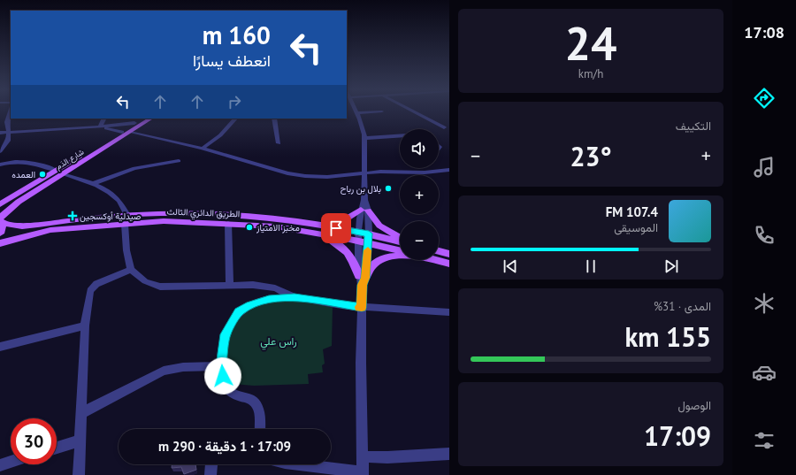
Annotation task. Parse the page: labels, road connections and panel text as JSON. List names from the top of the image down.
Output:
{
  "streets": {
    "main road": ["شارع الدَم", "الطريق الدائري الثالث"]
  },
  "crossings": [
    ["شارع الدَم", "الطريق الدائري الثالث"]
  ],
  "parks": ["راس علي"],
  "places": {
    "other": ["العمده", "بلال بن رباح", "مخبز اﻻمتياز"],
    "health": ["صيدلية أوكسجين"]
  },
  "page": {
    "tabs": "17:08",
    "tile": [
      ["24", "km/h"],
      "التكييف",
      ["المدى · 31%", "155 km"],
      ["الوصول", "17:09"]
    ],
    "turn": ["160 m", "انعطف يسارًا"],
    "map_buttons": ["+", "−"],
    "heat": ["−", "23°", "+"],
    "song": ["107.4 FM", "الموسيقى"],
    "limit": "30",
    "trip": "17:09 · 1 دقيقة · 290 m"
  }
}
